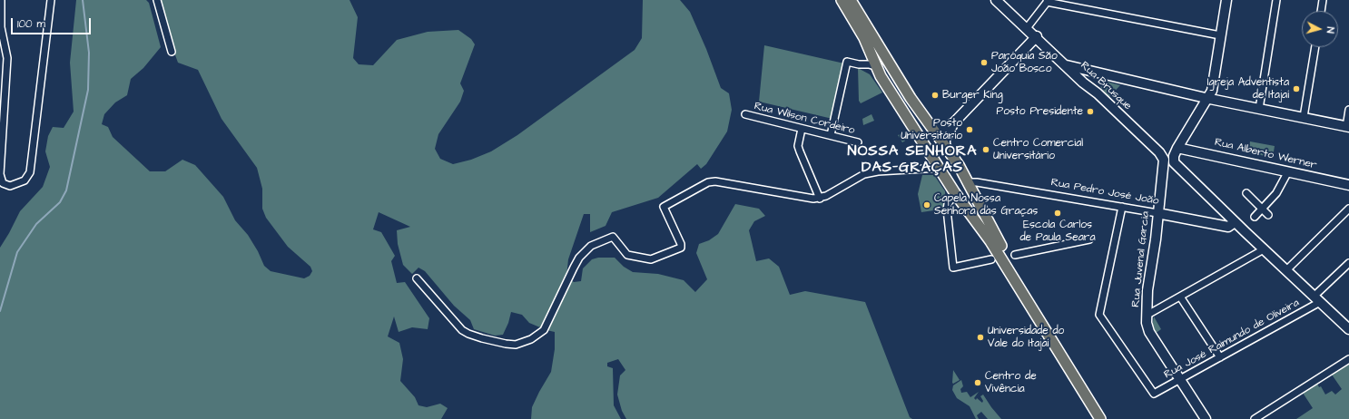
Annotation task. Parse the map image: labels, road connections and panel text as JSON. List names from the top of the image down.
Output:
{
  "streets": {
    "main road": [
      "Rua Brusque",
      "Rua Alberto Werner",
      "Rua Pedro José João",
      "Rua Juvenal Garcia"
    ],
    "street": ["Rua Wilson Cordeiro", "Rua José Raimundo de Oliveira"]
  },
  "crossings": [
    ["Rua Brusque", "Rua Juvenal Garcia"],
    ["Rua Pedro José João", "Rua Juvenal Garcia"],
    ["Rua Pedro José João", "Rua José Raimundo de Oliveira"],
    ["Rua Juvenal Garcia", "Rua José Raimundo de Oliveira"]
  ],
  "districts": ["NOSSA SENHORA DAS GRAÇAS"],
  "places": [
    "Paróquia São João Bosco",
    "Igreja Adventista de Itajaí",
    "Burger King",
    "Posto Presidente",
    "Posto Universitário",
    "Centro Comercial Universitário",
    "Capela Nossa Senhora das Graças",
    "Escola Carlos de Paula Seara",
    "Universidade do Vale do Itajaí",
    "Centro de Vivência"
  ],
  "scale_bar": "100 m",
  "north": "right"
}
